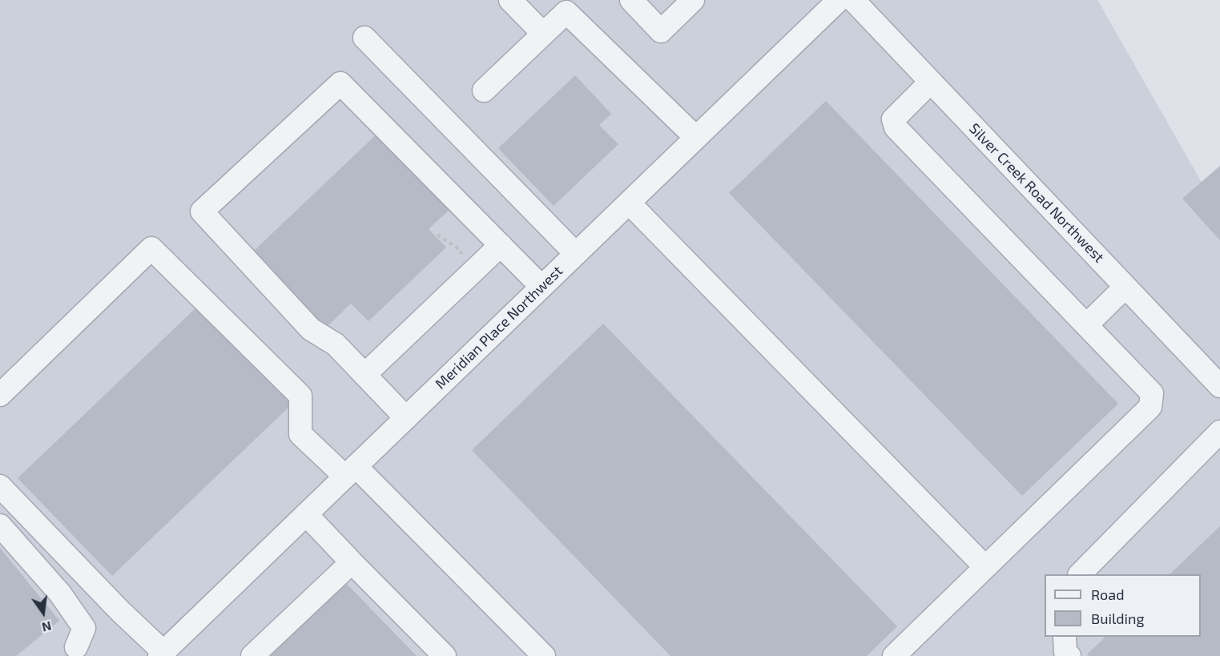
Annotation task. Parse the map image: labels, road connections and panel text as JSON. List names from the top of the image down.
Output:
{
  "streets": {
    "street": ["Silver Creek Road Northwest", "Meridian Place Northwest"]
  },
  "legend": ["Road", "Building"],
  "north": "bottom"
}
